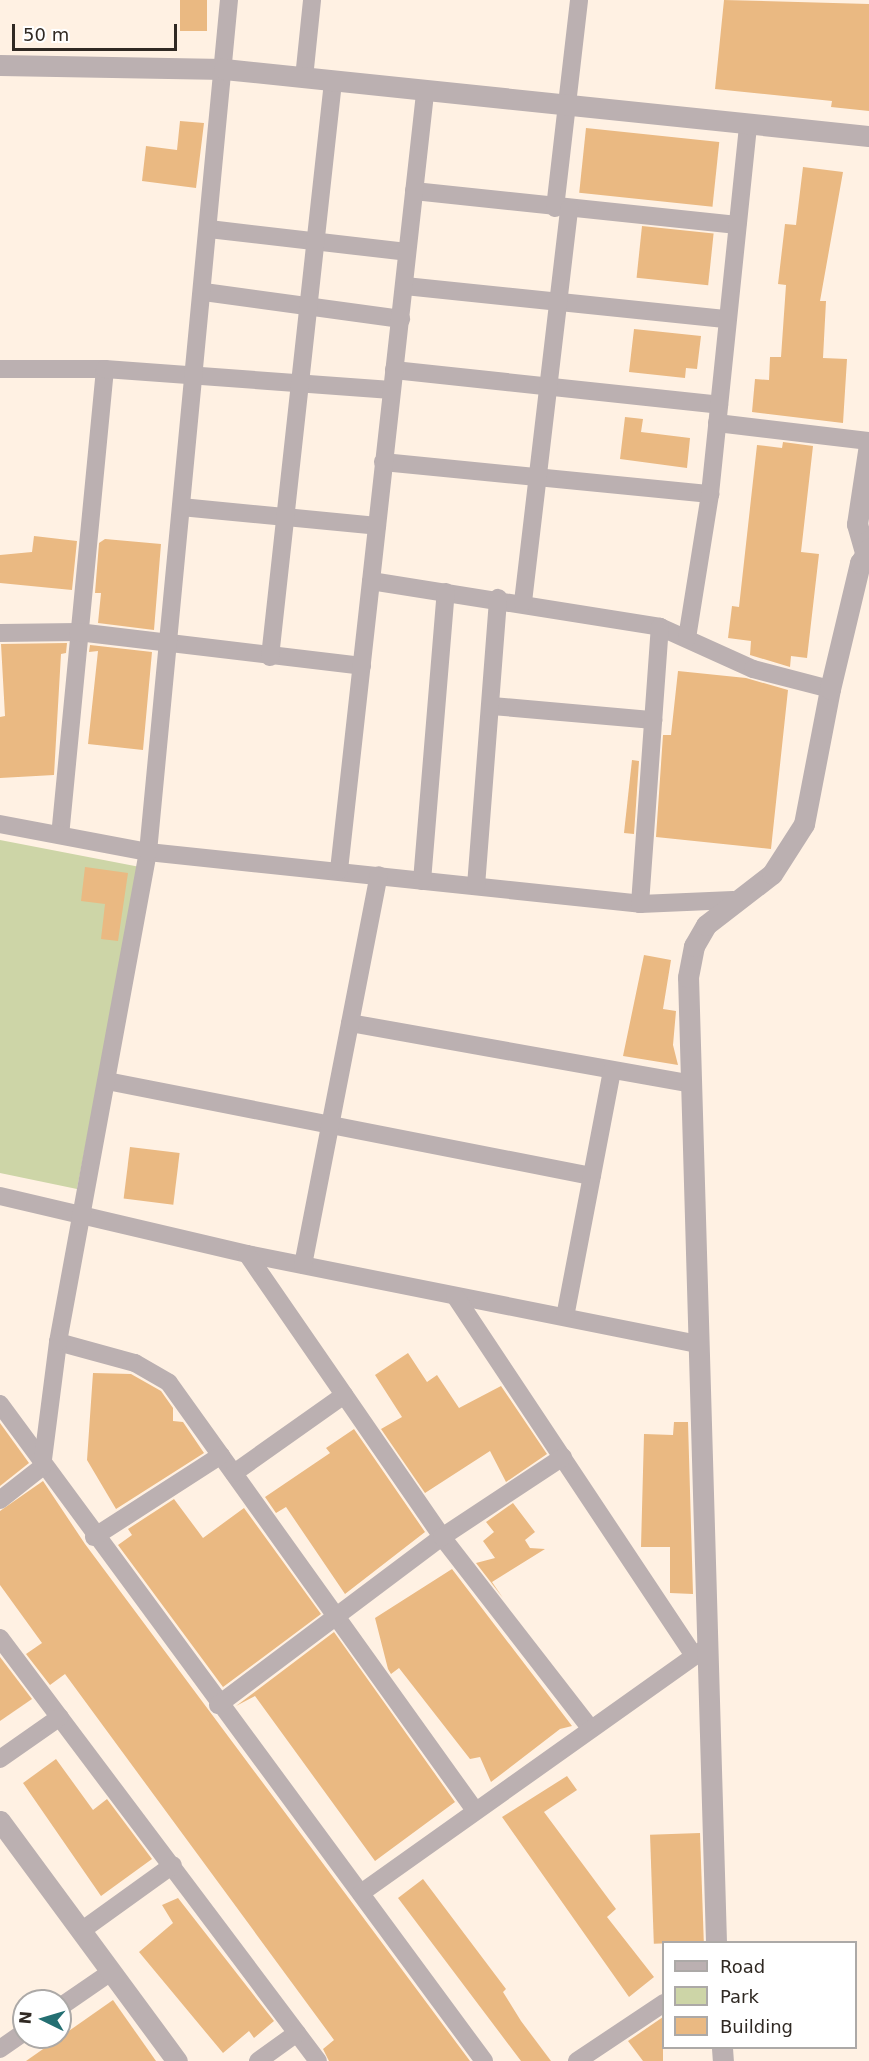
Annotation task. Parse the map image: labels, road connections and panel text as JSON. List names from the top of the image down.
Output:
{
  "legend": ["Road", "Park", "Building"],
  "scale_bar": "50 m",
  "north": "left"
}
